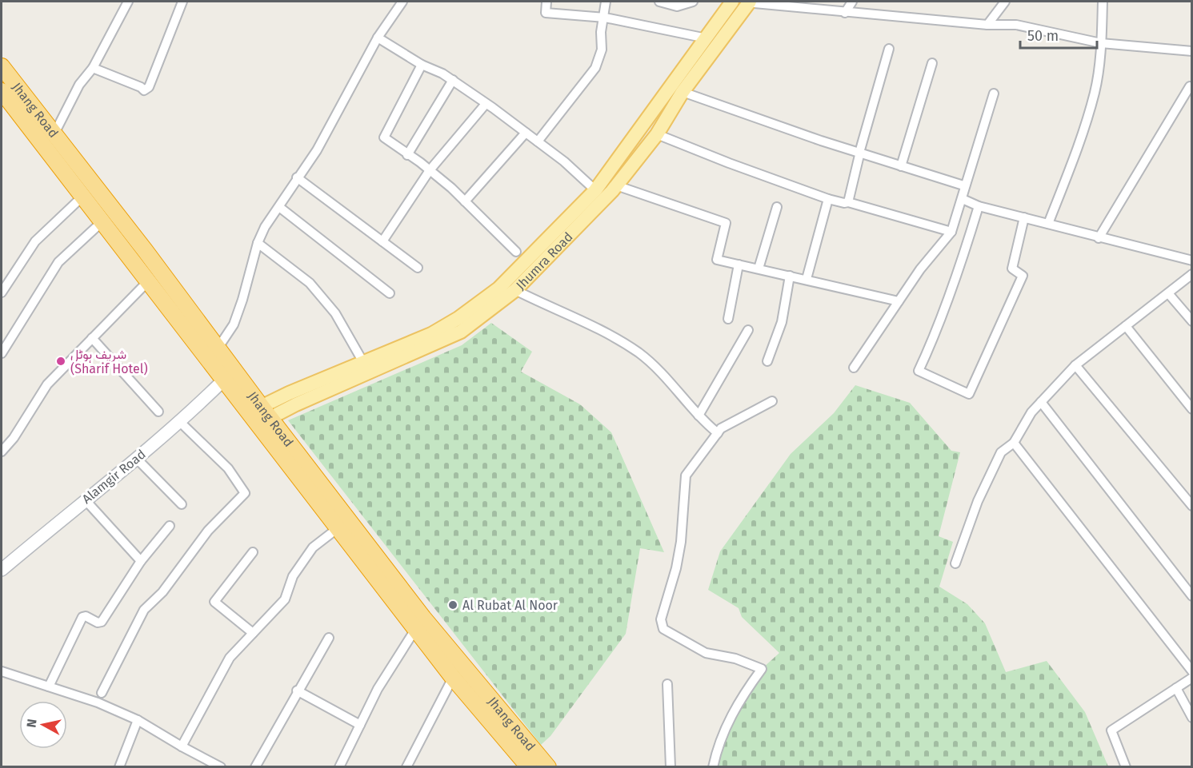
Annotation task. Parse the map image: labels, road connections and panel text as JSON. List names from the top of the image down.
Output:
{
  "streets": {
    "highway": ["Jhang Road"],
    "main road": ["Jhumra Road"],
    "street": ["Alamgir Road"]
  },
  "crossings": [
    ["Jhang Road", "Jhumra Road"],
    ["Jhang Road", "Alamgir Road"]
  ],
  "places": ["شریف ہوٹل (Sharif Hotel)", "Al Rubat Al Noor"],
  "scale_bar": "50 m",
  "north": "left"
}
